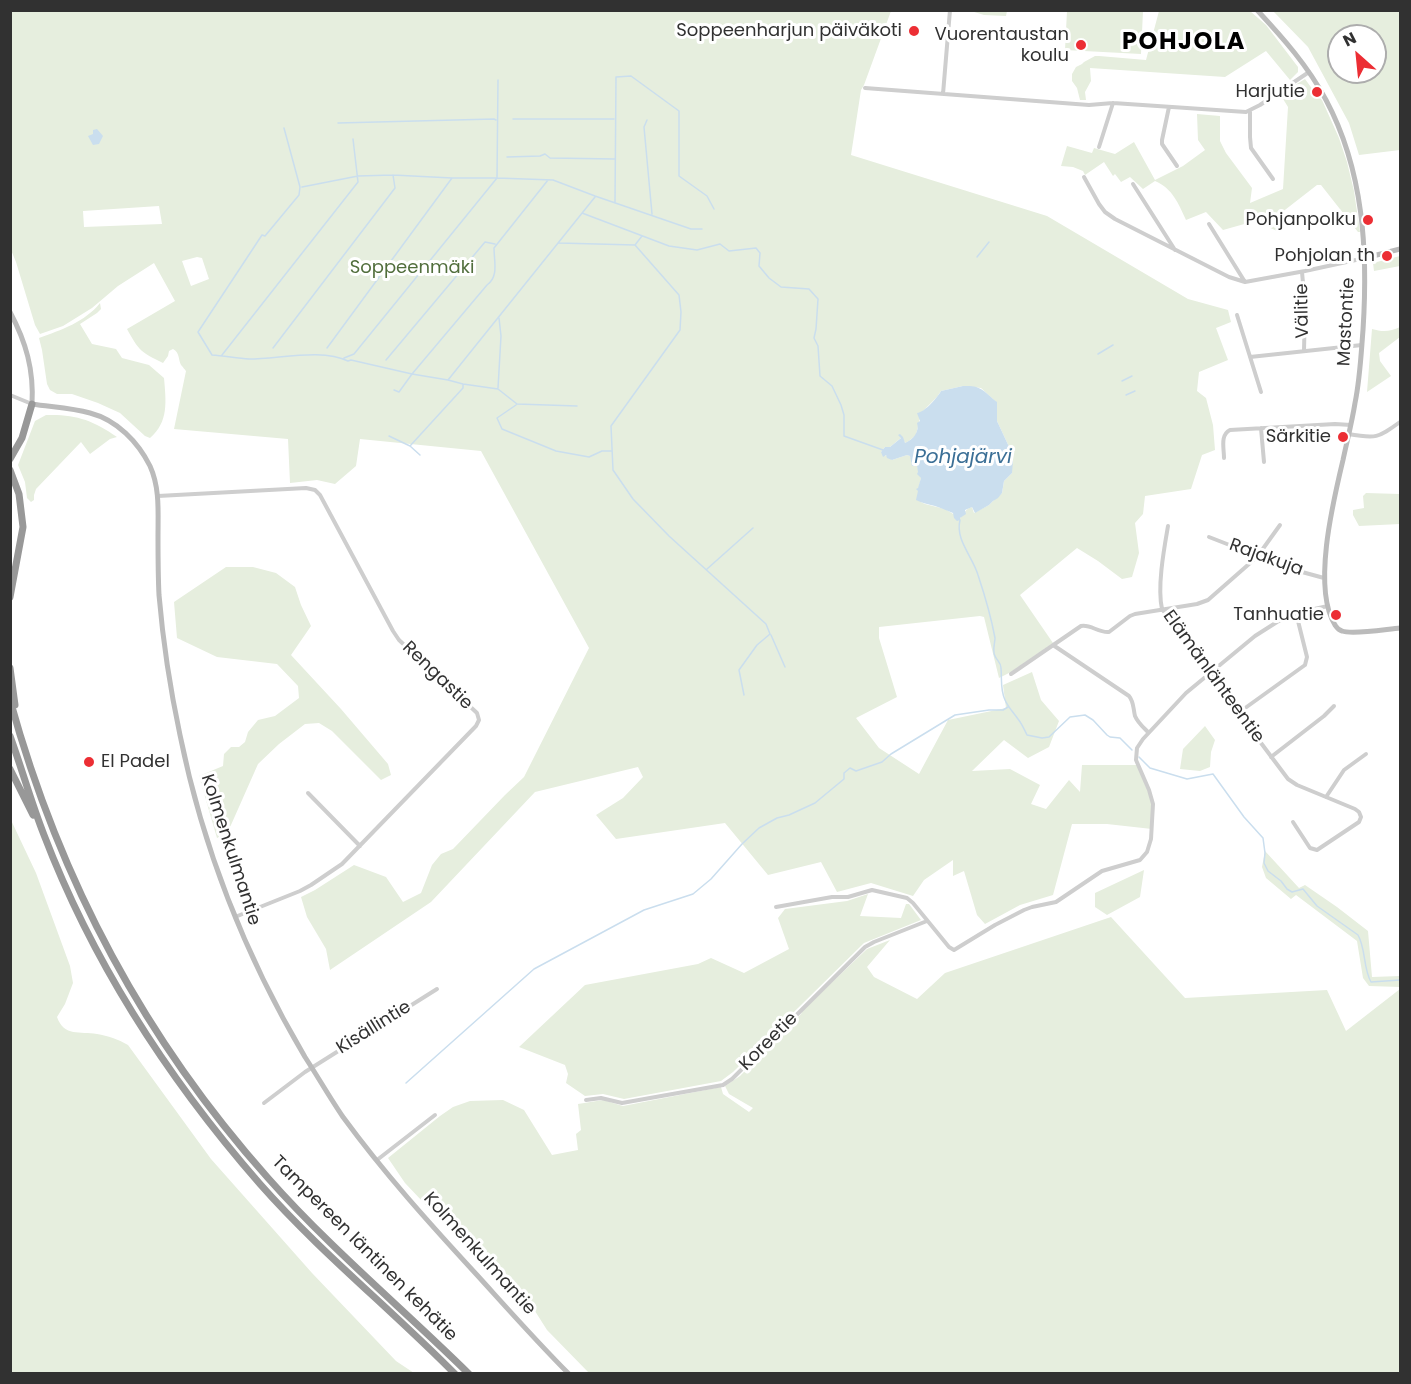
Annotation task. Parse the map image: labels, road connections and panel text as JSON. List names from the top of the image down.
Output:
{
  "streets": {
    "highway": ["Tampereen läntinen kehätie"],
    "street": [
      "Välitie",
      "Mastontie",
      "Rajakuja",
      "Rengastie",
      "Elämänlähteentie",
      "Kolmenkulmantie",
      "Kisällintie",
      "Koreetie"
    ]
  },
  "crossings": [
    ["Mastontie", "Rajakuja"],
    ["Rengastie", "Kolmenkulmantie"],
    ["Kolmenkulmantie", "Kisällintie"]
  ],
  "districts": ["POHJOLA"],
  "water": ["Pohjajärvi"],
  "parks": ["Soppeenmäki"],
  "places": [
    "Soppeenharjun päiväkoti",
    "Vuorentaustan koulu",
    "Harjutie",
    "Pohjanpolku",
    "Pohjolan th",
    "Särkitie",
    "Tanhuatie",
    "El Padel"
  ],
  "north": "top left"
}
